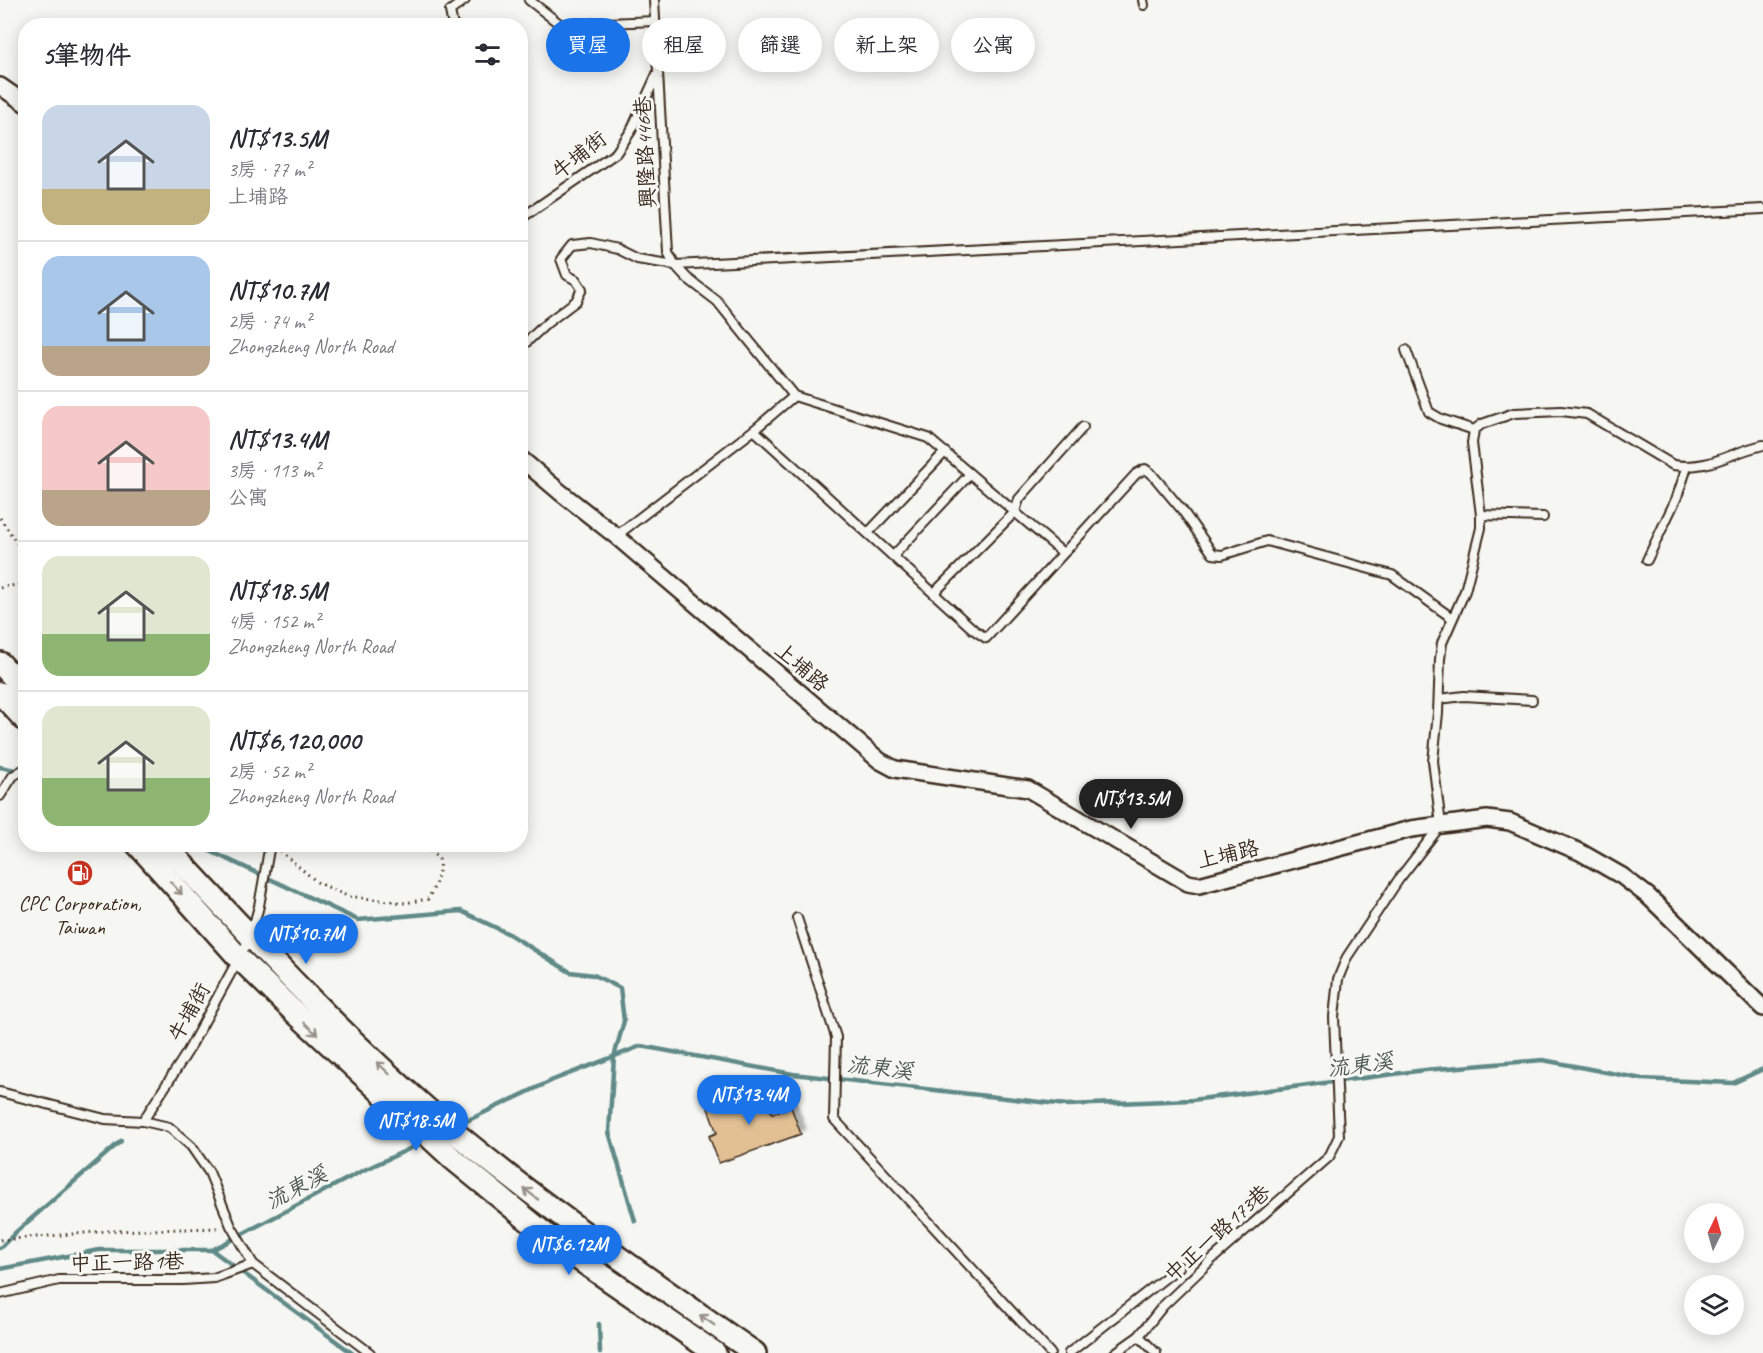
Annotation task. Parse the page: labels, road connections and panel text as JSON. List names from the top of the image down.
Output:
{
  "streets": {
    "street": ["上埔路"],
    "lane": [
      "興隆路446巷",
      "牛埔街",
      "中正一路173巷",
      "中正一路1巷"
    ]
  },
  "crossings": [
    ["興隆路446巷", "牛埔街"],
    ["上埔路", "中正一路173巷"]
  ],
  "water": ["流東溪"],
  "places": {
    "fuel station": ["CPC Corporation, Taiwan"]
  },
  "north": "top",
  "page": {
    "chip": [
      "買屋",
      "租屋",
      "篩選",
      "新上架",
      "公寓"
    ],
    "heading": "5筆物件",
    "list": [
      {
        "name": "NT$13.5M",
        "note": "3房 · 77 m² · 上埔路"
      },
      {
        "name": "NT$10.7M",
        "note": "2房 · 74 m² · Zhongzheng North Road"
      },
      {
        "name": "NT$13.4M",
        "note": "3房 · 113 m² · 公寓"
      },
      {
        "name": "NT$18.5M",
        "note": "4房 · 152 m² · Zhongzheng North Road"
      },
      {
        "name": "NT$6,120,000",
        "note": "2房 · 52 m² · Zhongzheng North Road"
      }
    ],
    "price": [
      "NT$13.5M",
      "NT$10.7M",
      "NT$13.4M",
      "NT$18.5M",
      "NT$6.12M"
    ]
  }
}
